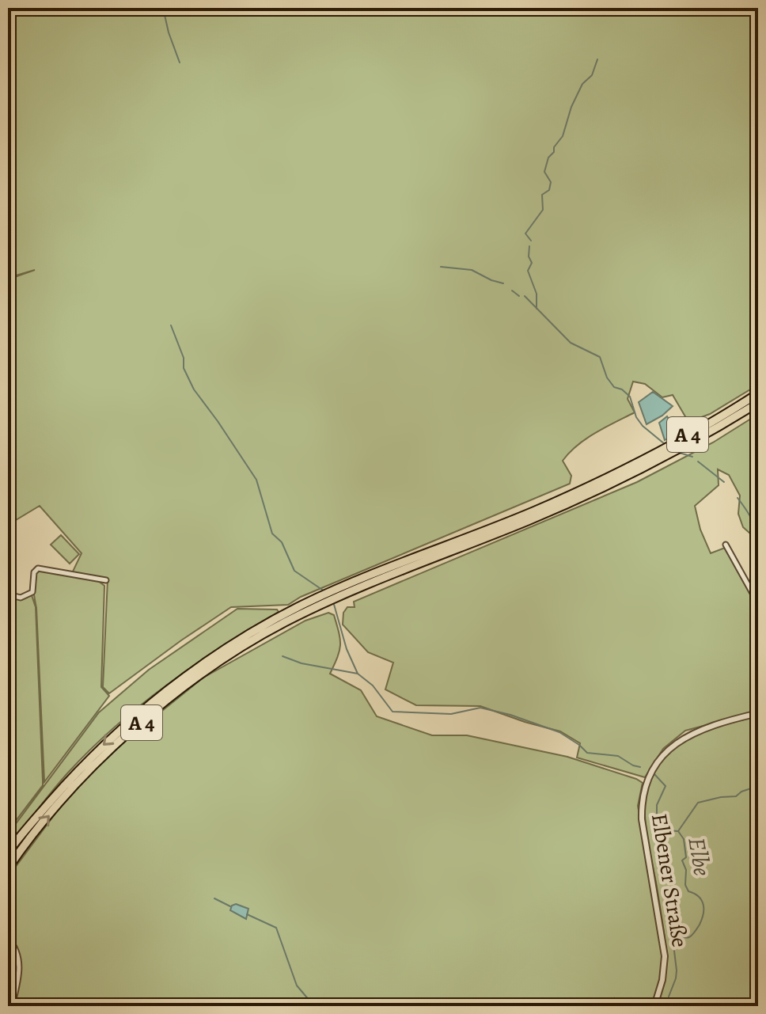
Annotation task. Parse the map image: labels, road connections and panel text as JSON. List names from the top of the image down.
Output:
{
  "streets": {
    "highway": ["A 4"],
    "street": ["Elbener Straße"]
  },
  "water": ["Elbe"]
}
